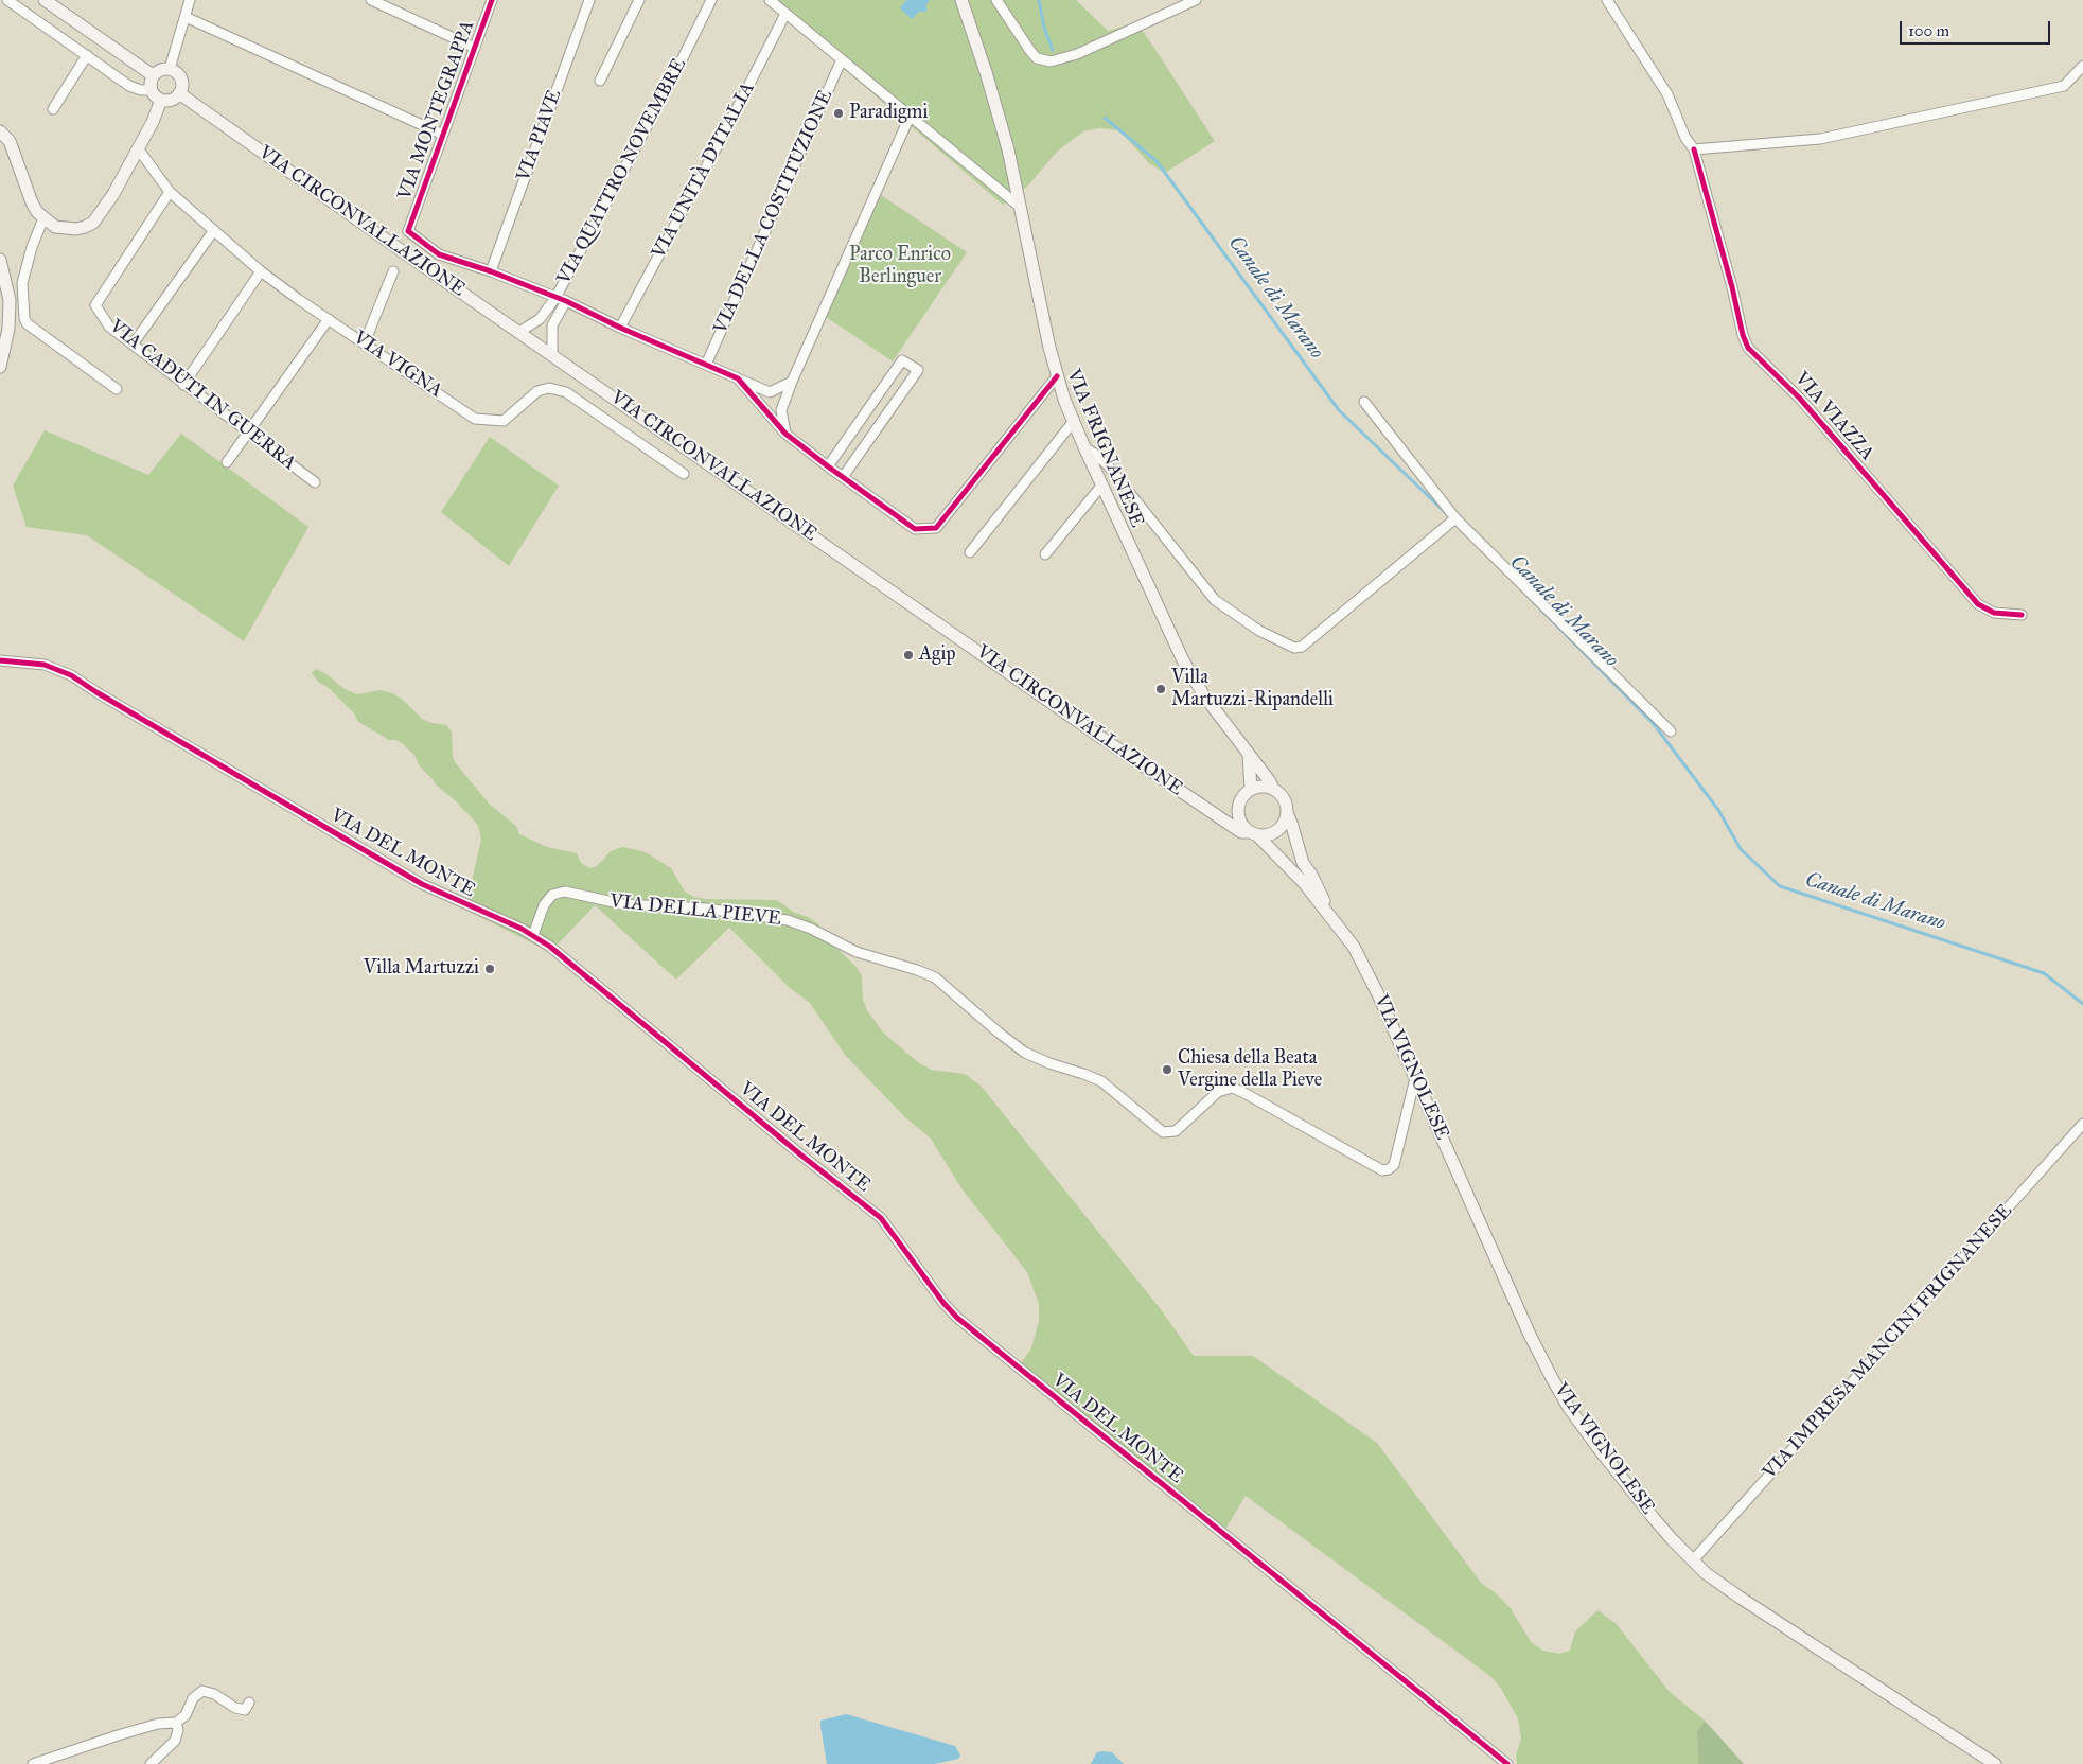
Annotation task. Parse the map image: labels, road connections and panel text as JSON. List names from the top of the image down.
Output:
{
  "streets": {
    "main road": ["VIA CIRCONVALLAZIONE", "VIA FRIGNANESE", "VIA VIGNOLESE"],
    "street": [
      "VIA MONTEGRAPPA",
      "VIA PIAVE",
      "VIA UNITÀ D'ITALIA",
      "VIA QUATTRO NOVEMBRE",
      "VIA DELLA COSTITUZIONE",
      "VIA VIGNA",
      "VIA CADUTI IN GUERRA",
      "VIA VIAZZA",
      "VIA DEL MONTE",
      "VIA DELLA PIEVE",
      "VIA IMPRESA MANCINI FRIGNANESE"
    ]
  },
  "crossings": [
    ["VIA MONTEGRAPPA", "VIA PIAVE"],
    ["VIA QUATTRO NOVEMBRE", "VIA CIRCONVALLAZIONE"],
    ["VIA CIRCONVALLAZIONE", "VIA FRIGNANESE"],
    ["VIA CIRCONVALLAZIONE", "VIA VIGNOLESE"],
    ["VIA VIGNA", "VIA CADUTI IN GUERRA"],
    ["VIA DEL MONTE", "VIA DELLA PIEVE"],
    ["VIA DELLA PIEVE", "VIA VIGNOLESE"],
    ["VIA VIGNOLESE", "VIA IMPRESA MANCINI FRIGNANESE"]
  ],
  "water": ["Canale di Marano"],
  "parks": ["Parco Enrico Berlinguer"],
  "places": [
    "Paradigmi",
    "Agip",
    "Villa Martuzzi-Ripandelli",
    "Villa Martuzzi",
    "Chiesa della Beata Vergine della Pieve"
  ],
  "scale_bar": "100 m"
}
